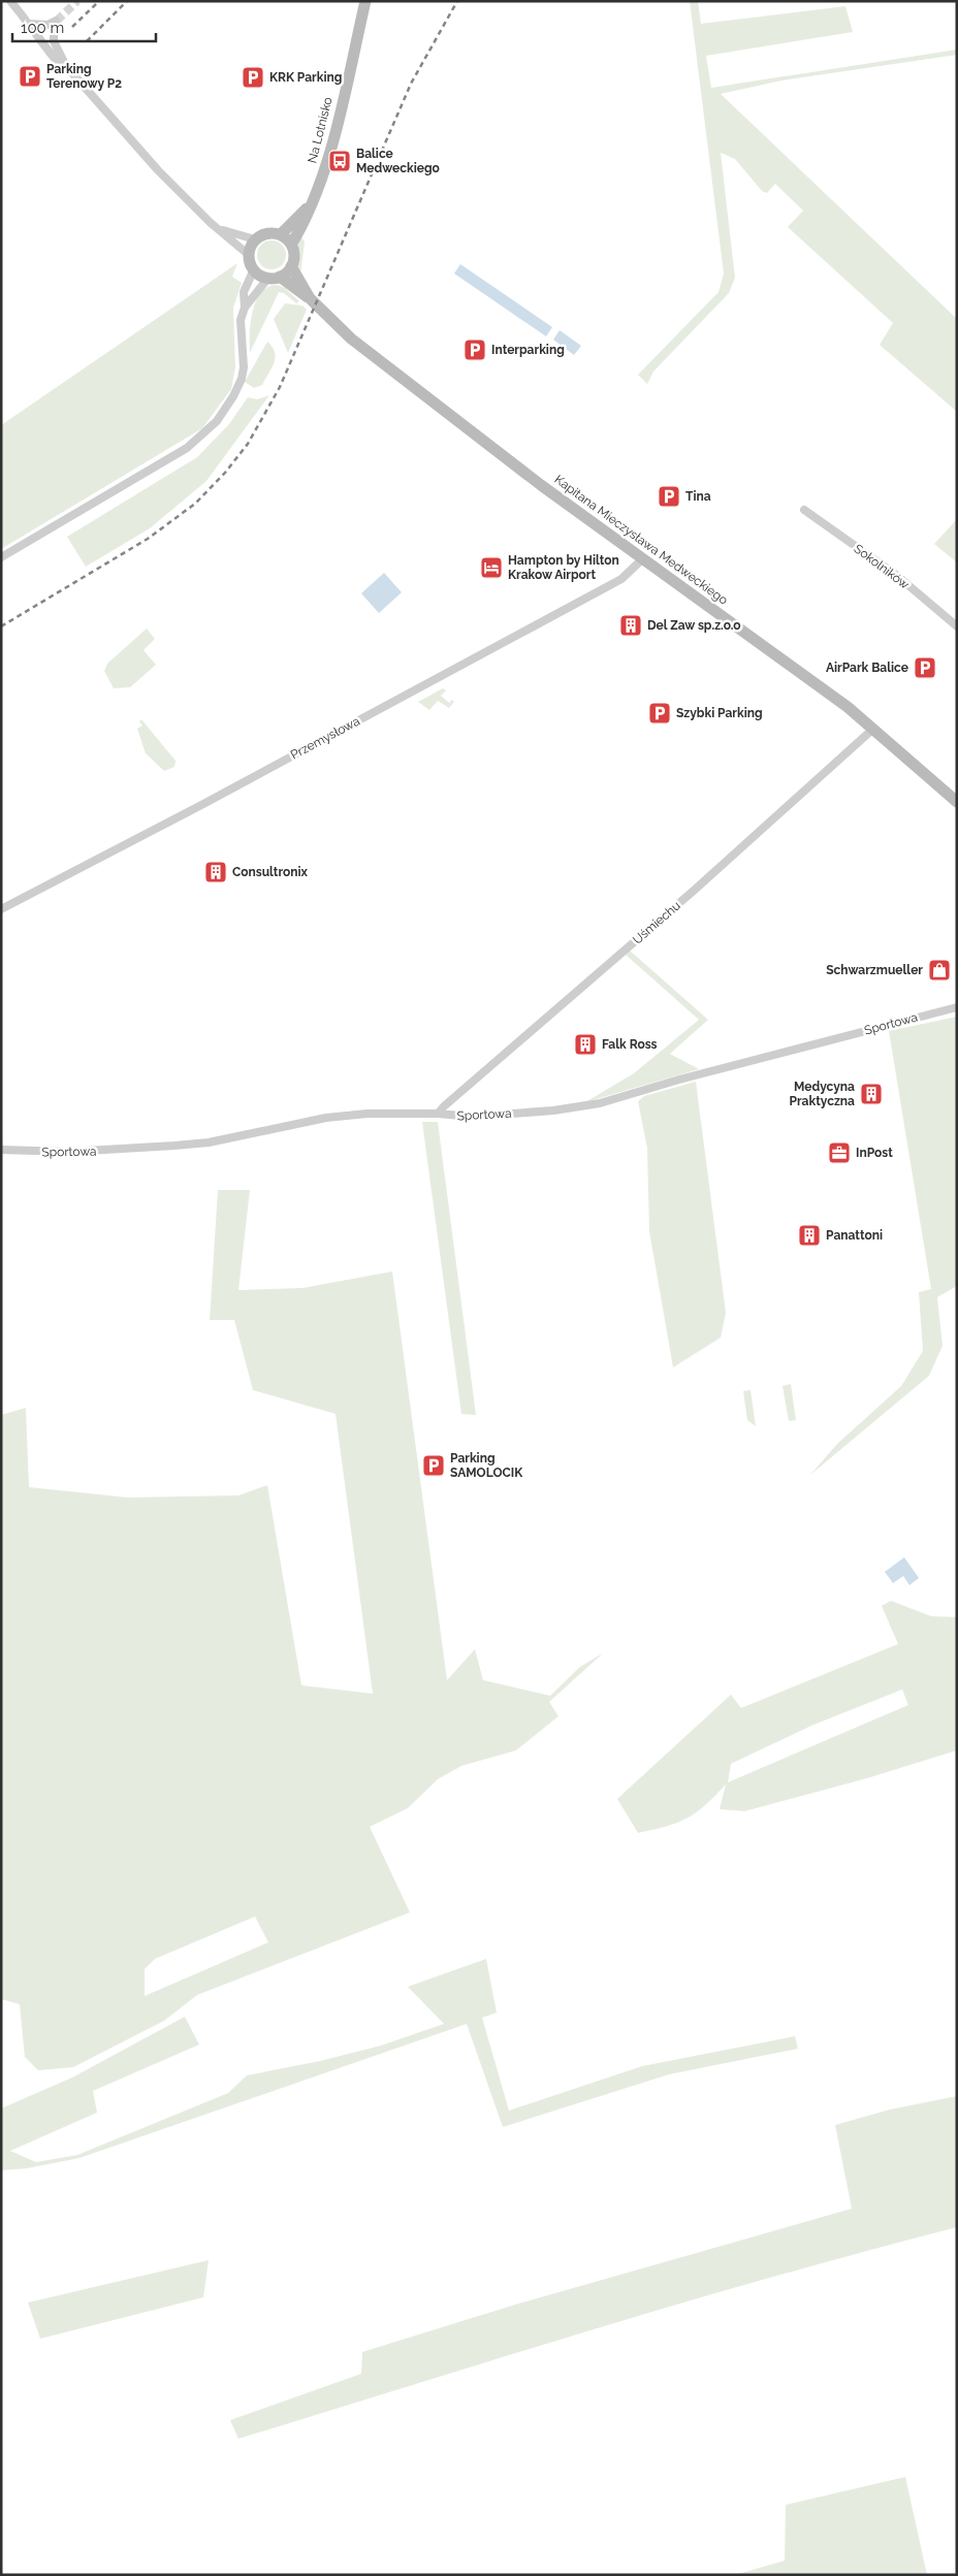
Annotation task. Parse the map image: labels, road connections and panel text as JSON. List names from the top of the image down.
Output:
{
  "streets": {
    "main road": ["Na Lotnisko", "Kapitana Mieczysława Medweckiego"],
    "street": [
      "Sokolników",
      "Przemysłowa",
      "Uśmiechu",
      "Sportowa"
    ]
  },
  "crossings": [
    ["Na Lotnisko", "Kapitana Mieczysława Medweckiego"],
    ["Kapitana Mieczysława Medweckiego", "Przemysłowa"],
    ["Kapitana Mieczysława Medweckiego", "Uśmiechu"],
    ["Uśmiechu", "Sportowa"]
  ],
  "places": {
    "parking": [
      "Parking Terenowy P2",
      "KRK Parking",
      "Interparking",
      "Tina",
      "AirPark Balice",
      "Szybki Parking",
      "Parking SAMOLOCIK"
    ],
    "bus stop": ["Balice Medweckiego"],
    "hotel": ["Hampton by Hilton Krakow Airport"],
    "building": [
      "Del Zaw sp.z.o.o",
      "Consultronix",
      "Falk Ross",
      "Medycyna Praktyczna",
      "Panattoni"
    ],
    "shop": ["Schwarzmueller"],
    "office": ["InPost"]
  },
  "scale_bar": "100 m"
}
